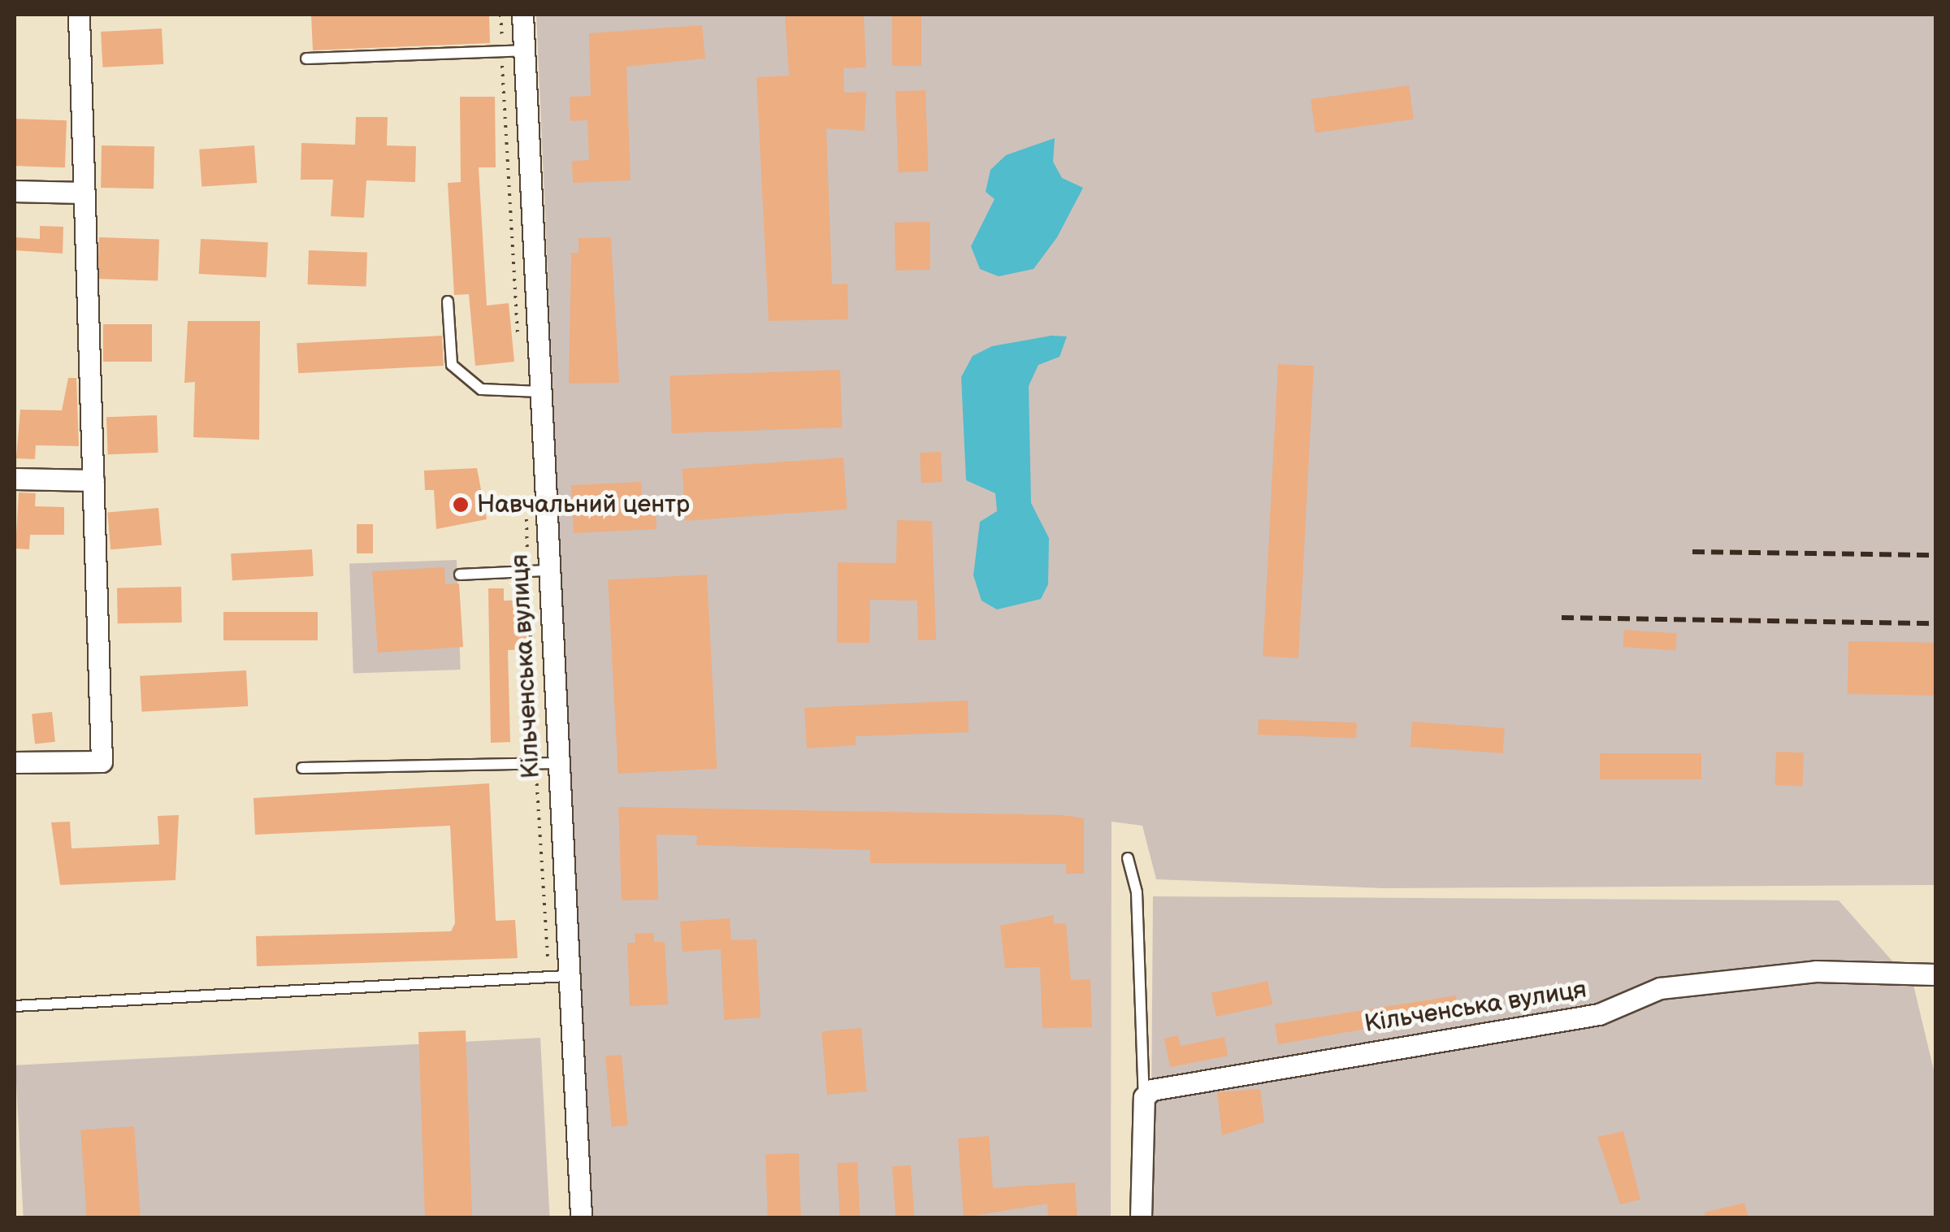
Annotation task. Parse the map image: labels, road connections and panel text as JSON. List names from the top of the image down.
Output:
{
  "streets": {
    "street": ["Кільченська вулиця"]
  },
  "places": ["Навчальний центр"]
}
